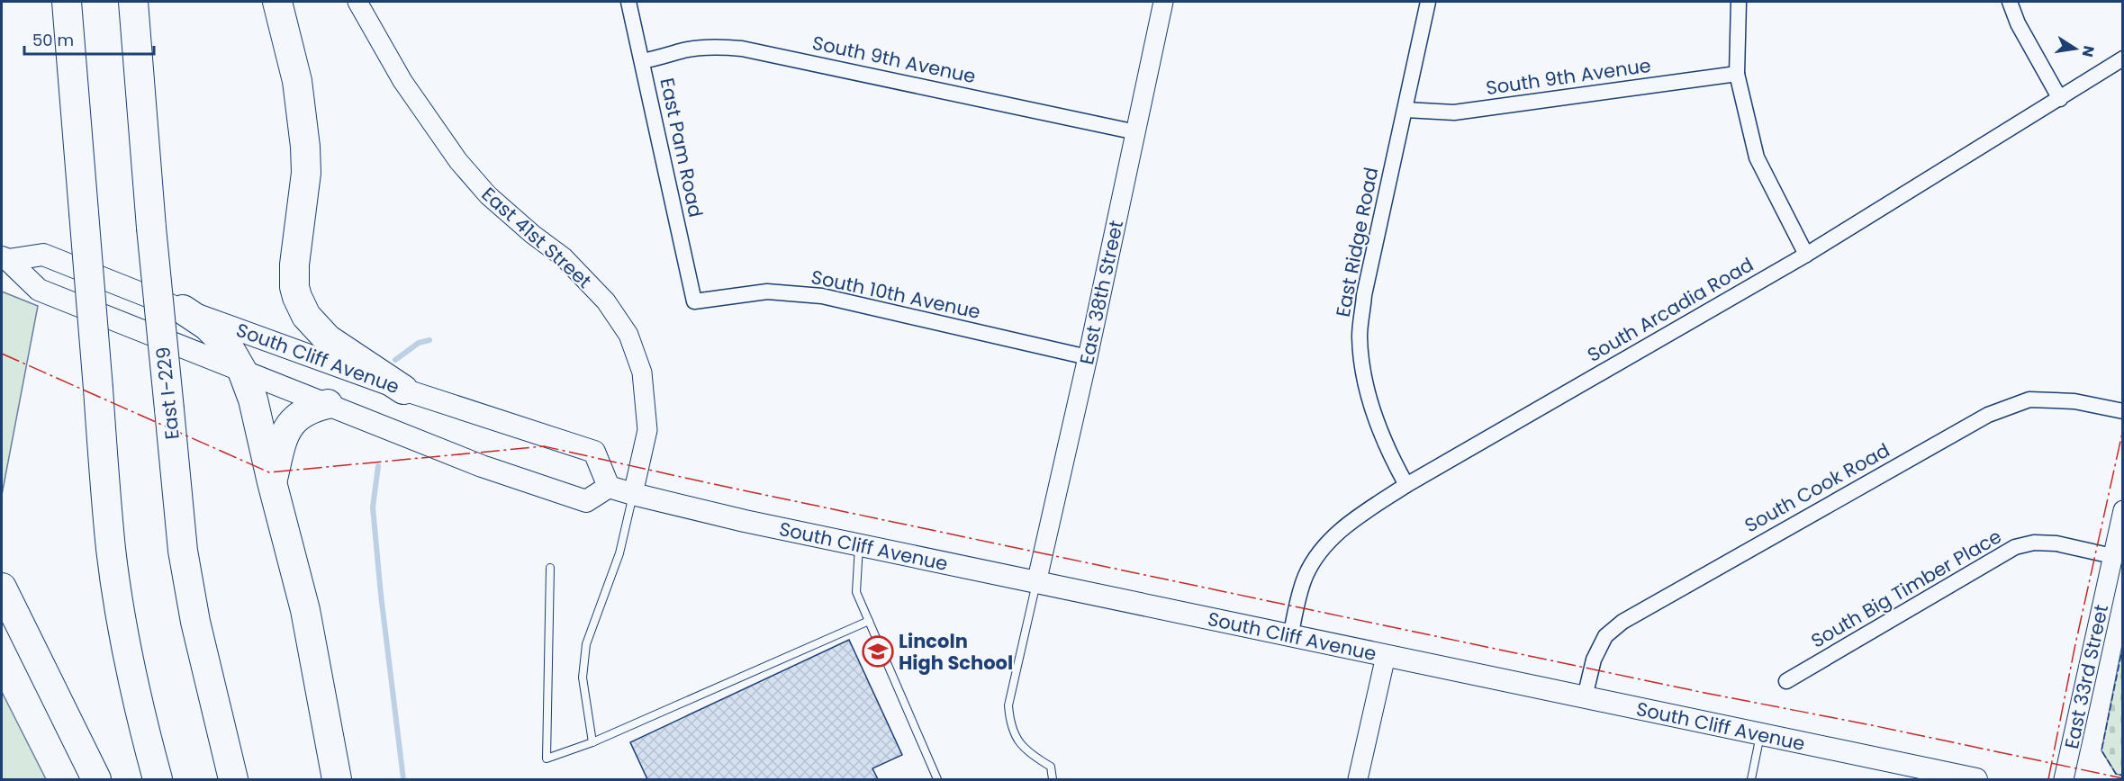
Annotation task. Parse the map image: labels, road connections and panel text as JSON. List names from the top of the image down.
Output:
{
  "streets": {
    "highway": ["East I-229"],
    "main road": ["South Cliff Avenue"],
    "street": [
      "South 9th Avenue",
      "East Pam Road",
      "East 41st Street",
      "East Ridge Road",
      "East 38th Street",
      "South 10th Avenue",
      "South Arcadia Road",
      "South Cook Road",
      "South Big Timber Place",
      "East 33rd Street"
    ]
  },
  "crossings": [
    ["South 9th Avenue", "East Pam Road"],
    ["South 9th Avenue", "East Ridge Road"],
    ["South 9th Avenue", "East 38th Street"],
    ["East Pam Road", "South 10th Avenue"],
    ["East 41st Street", "South Cliff Avenue"],
    ["East Ridge Road", "South Arcadia Road"],
    ["East 38th Street", "South 10th Avenue"],
    ["East 38th Street", "South Cliff Avenue"],
    ["South Arcadia Road", "South Cliff Avenue"],
    ["South Cliff Avenue", "South Cook Road"],
    ["South Big Timber Place", "East 33rd Street"]
  ],
  "places": {
    "school or university": ["Lincoln High School"]
  },
  "scale_bar": "50 m",
  "north": "right"
}
